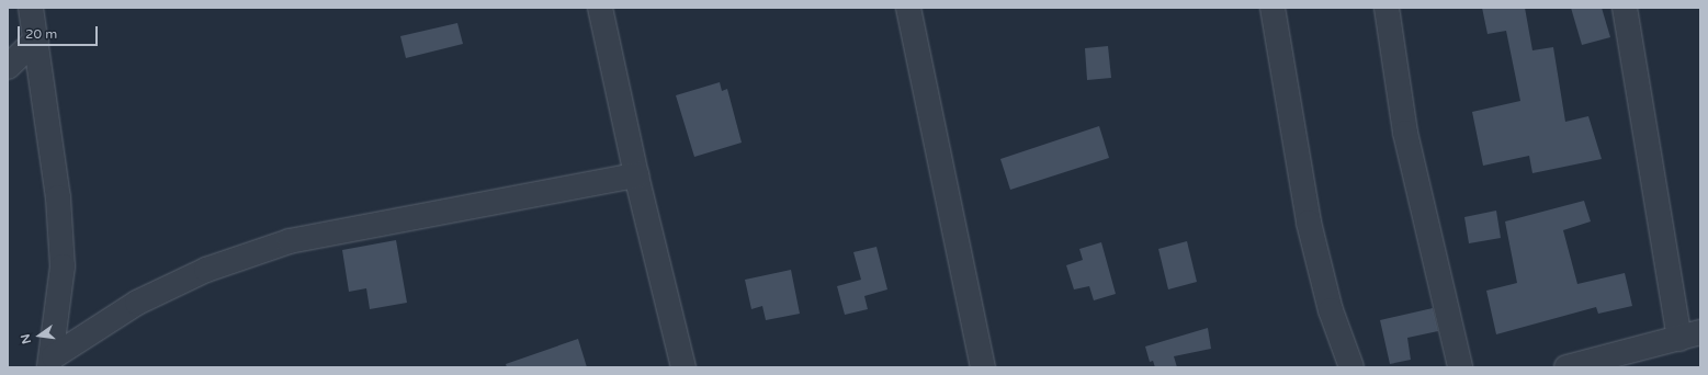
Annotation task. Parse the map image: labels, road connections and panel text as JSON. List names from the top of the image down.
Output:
{
  "scale_bar": "20 m",
  "north": "left"
}
